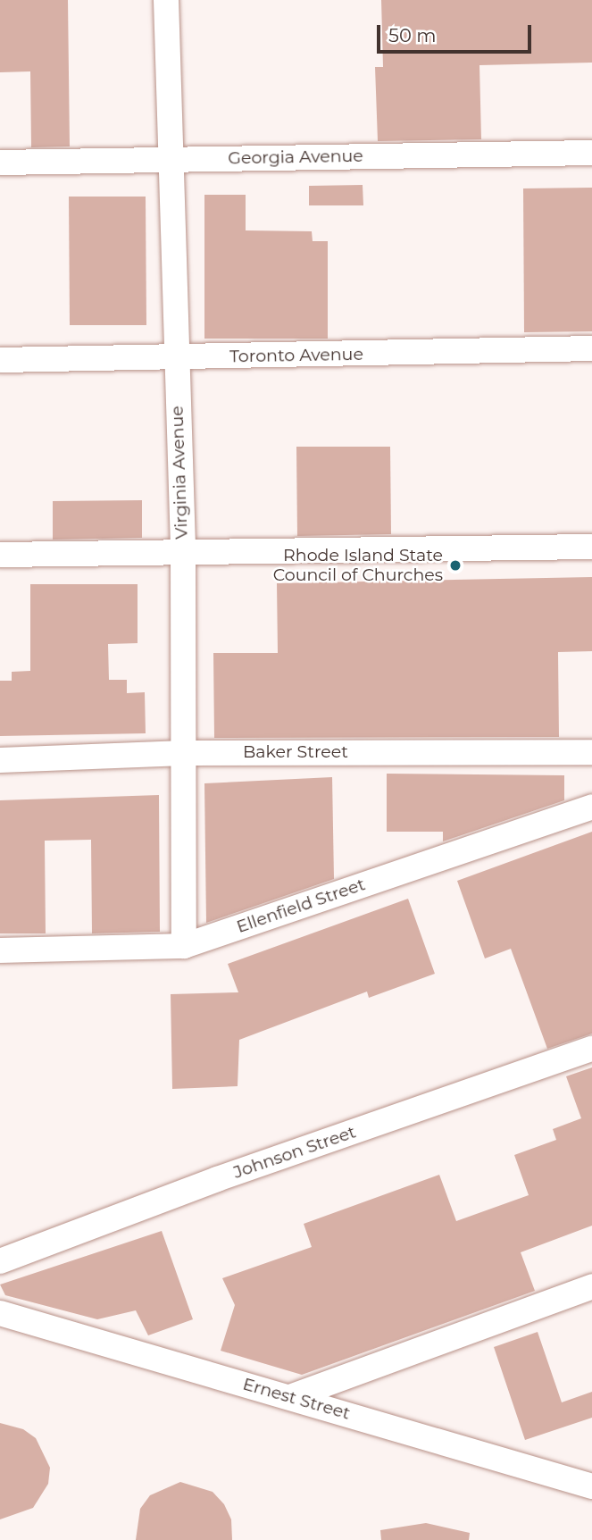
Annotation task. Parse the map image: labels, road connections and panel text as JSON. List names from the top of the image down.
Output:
{
  "streets": {
    "street": [
      "Georgia Avenue",
      "Toronto Avenue",
      "Virginia Avenue",
      "Baker Street",
      "Ellenfield Street",
      "Johnson Street",
      "Ernest Street"
    ]
  },
  "crossings": [
    ["Georgia Avenue", "Virginia Avenue"],
    ["Toronto Avenue", "Virginia Avenue"],
    ["Virginia Avenue", "Baker Street"],
    ["Virginia Avenue", "Ellenfield Street"]
  ],
  "places": ["Rhode Island State Council of Churches"],
  "scale_bar": "50 m"
}
